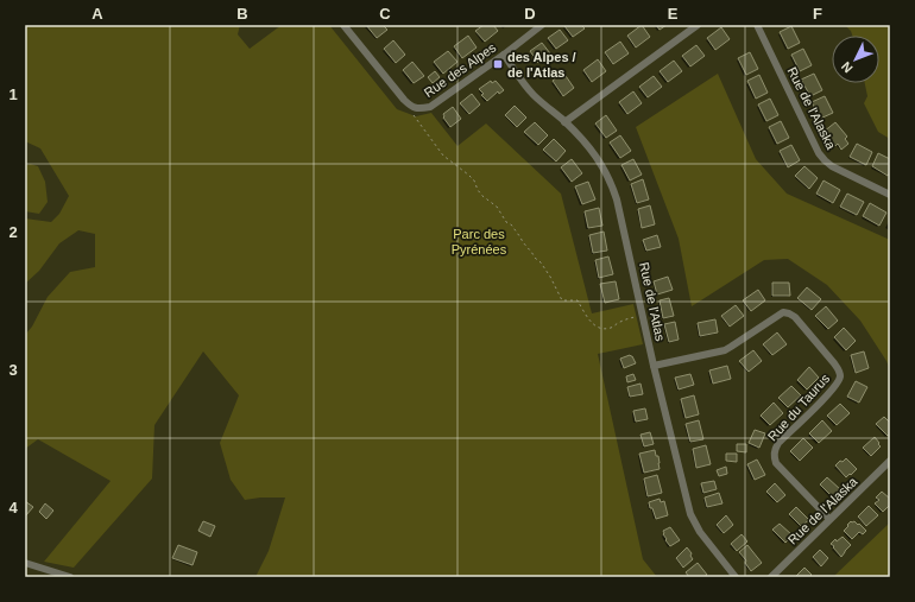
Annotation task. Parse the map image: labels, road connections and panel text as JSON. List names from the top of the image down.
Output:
{
  "streets": {
    "street": [
      "Rue des Alpes",
      "Rue de l'Alaska",
      "Rue de l'Atlas",
      "Rue du Taurus"
    ]
  },
  "crossings": [
    ["Rue des Alpes", "Rue de l'Atlas"],
    ["Rue de l'Alaska", "Rue du Taurus"],
    ["Rue de l'Atlas", "Rue du Taurus"]
  ],
  "parks": ["Parc des Pyrénées"],
  "places": {
    "transit": ["des Alpes / de l'Atlas"]
  },
  "north": "bottom left",
  "grid": {
    "columns": [
      "A",
      "B",
      "C",
      "D",
      "E",
      "F"
    ],
    "rows": [
      "1",
      "2",
      "3",
      "4"
    ]
  }
}
